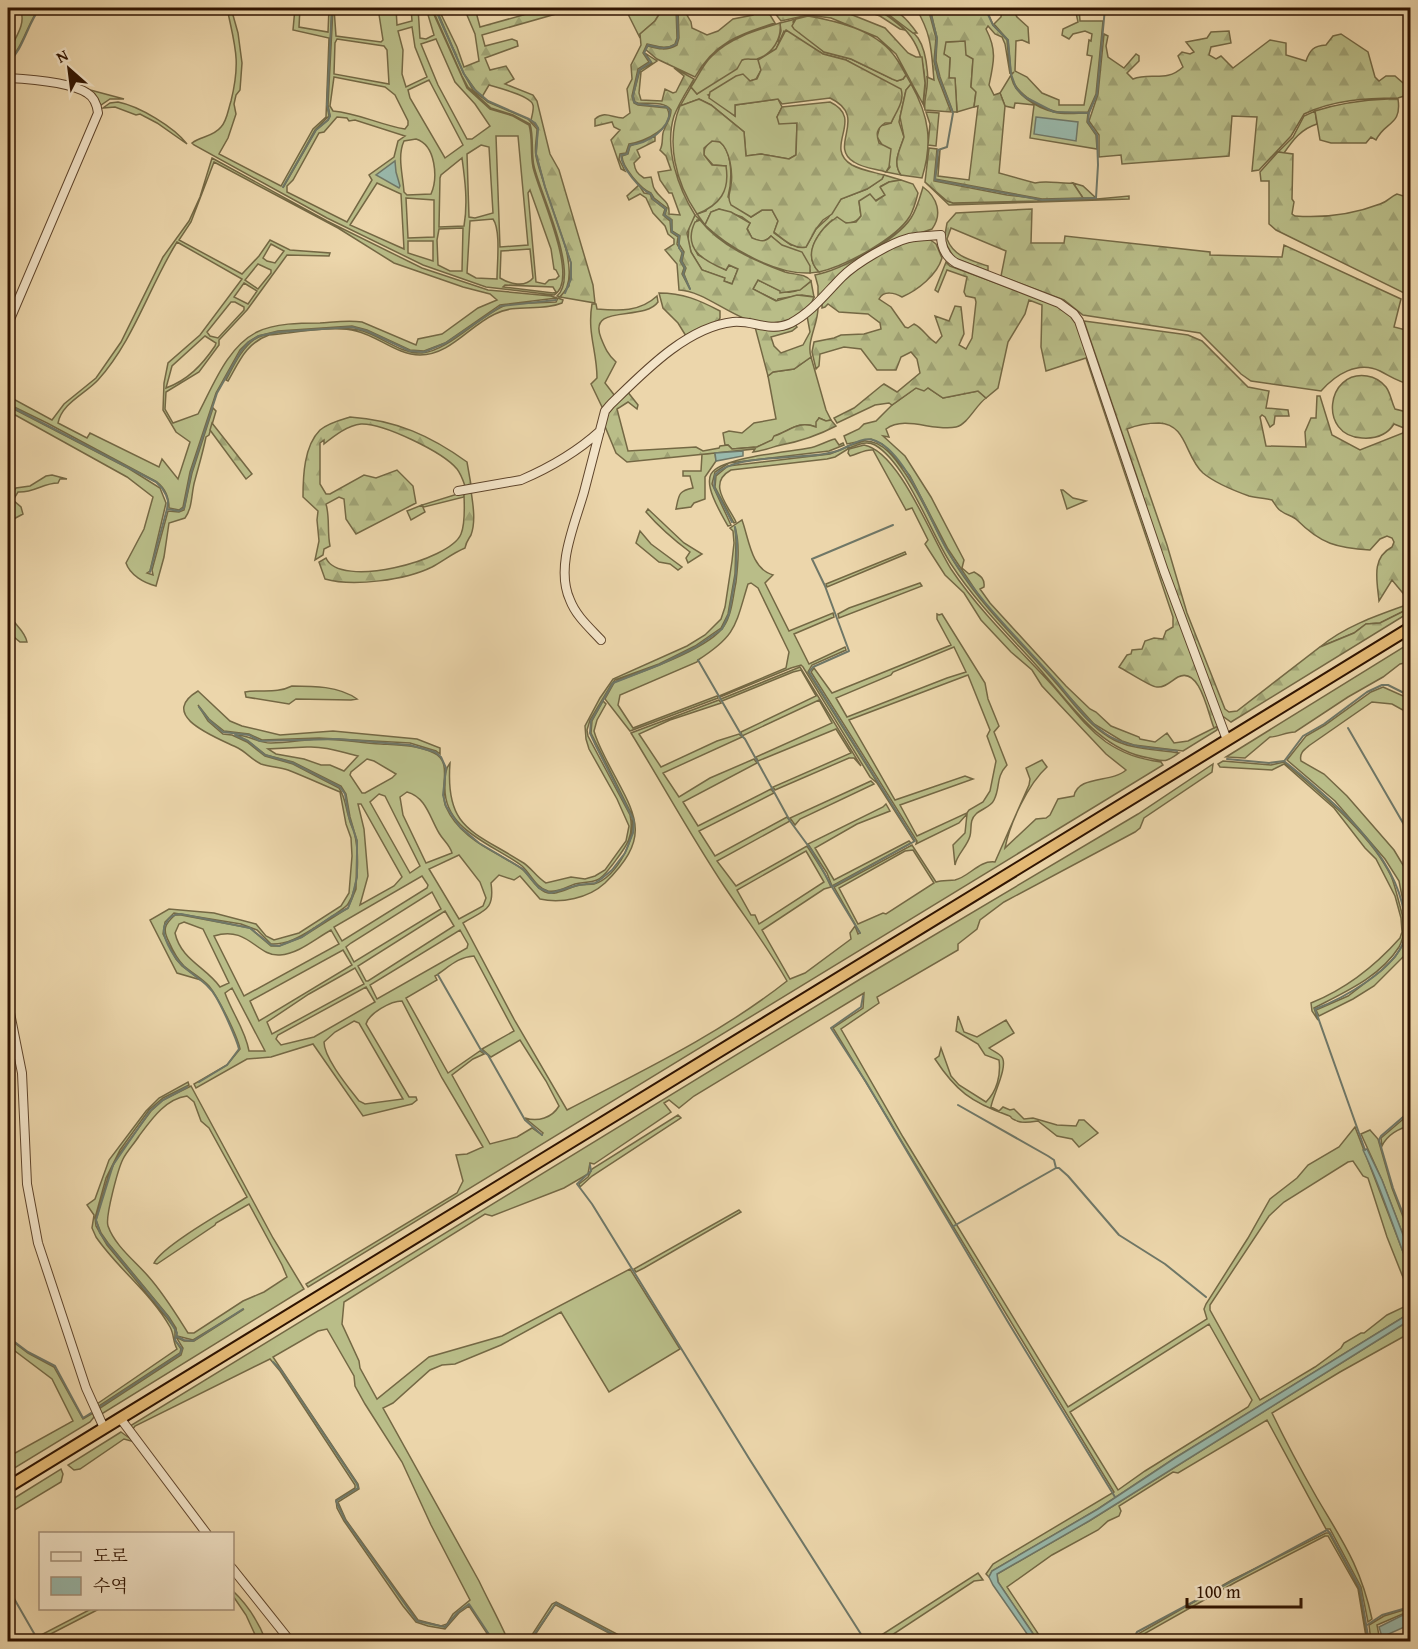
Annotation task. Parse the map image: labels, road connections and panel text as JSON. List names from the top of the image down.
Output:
{
  "legend": ["도로", "수역"],
  "scale_bar": "100 m",
  "north": "top left"
}
